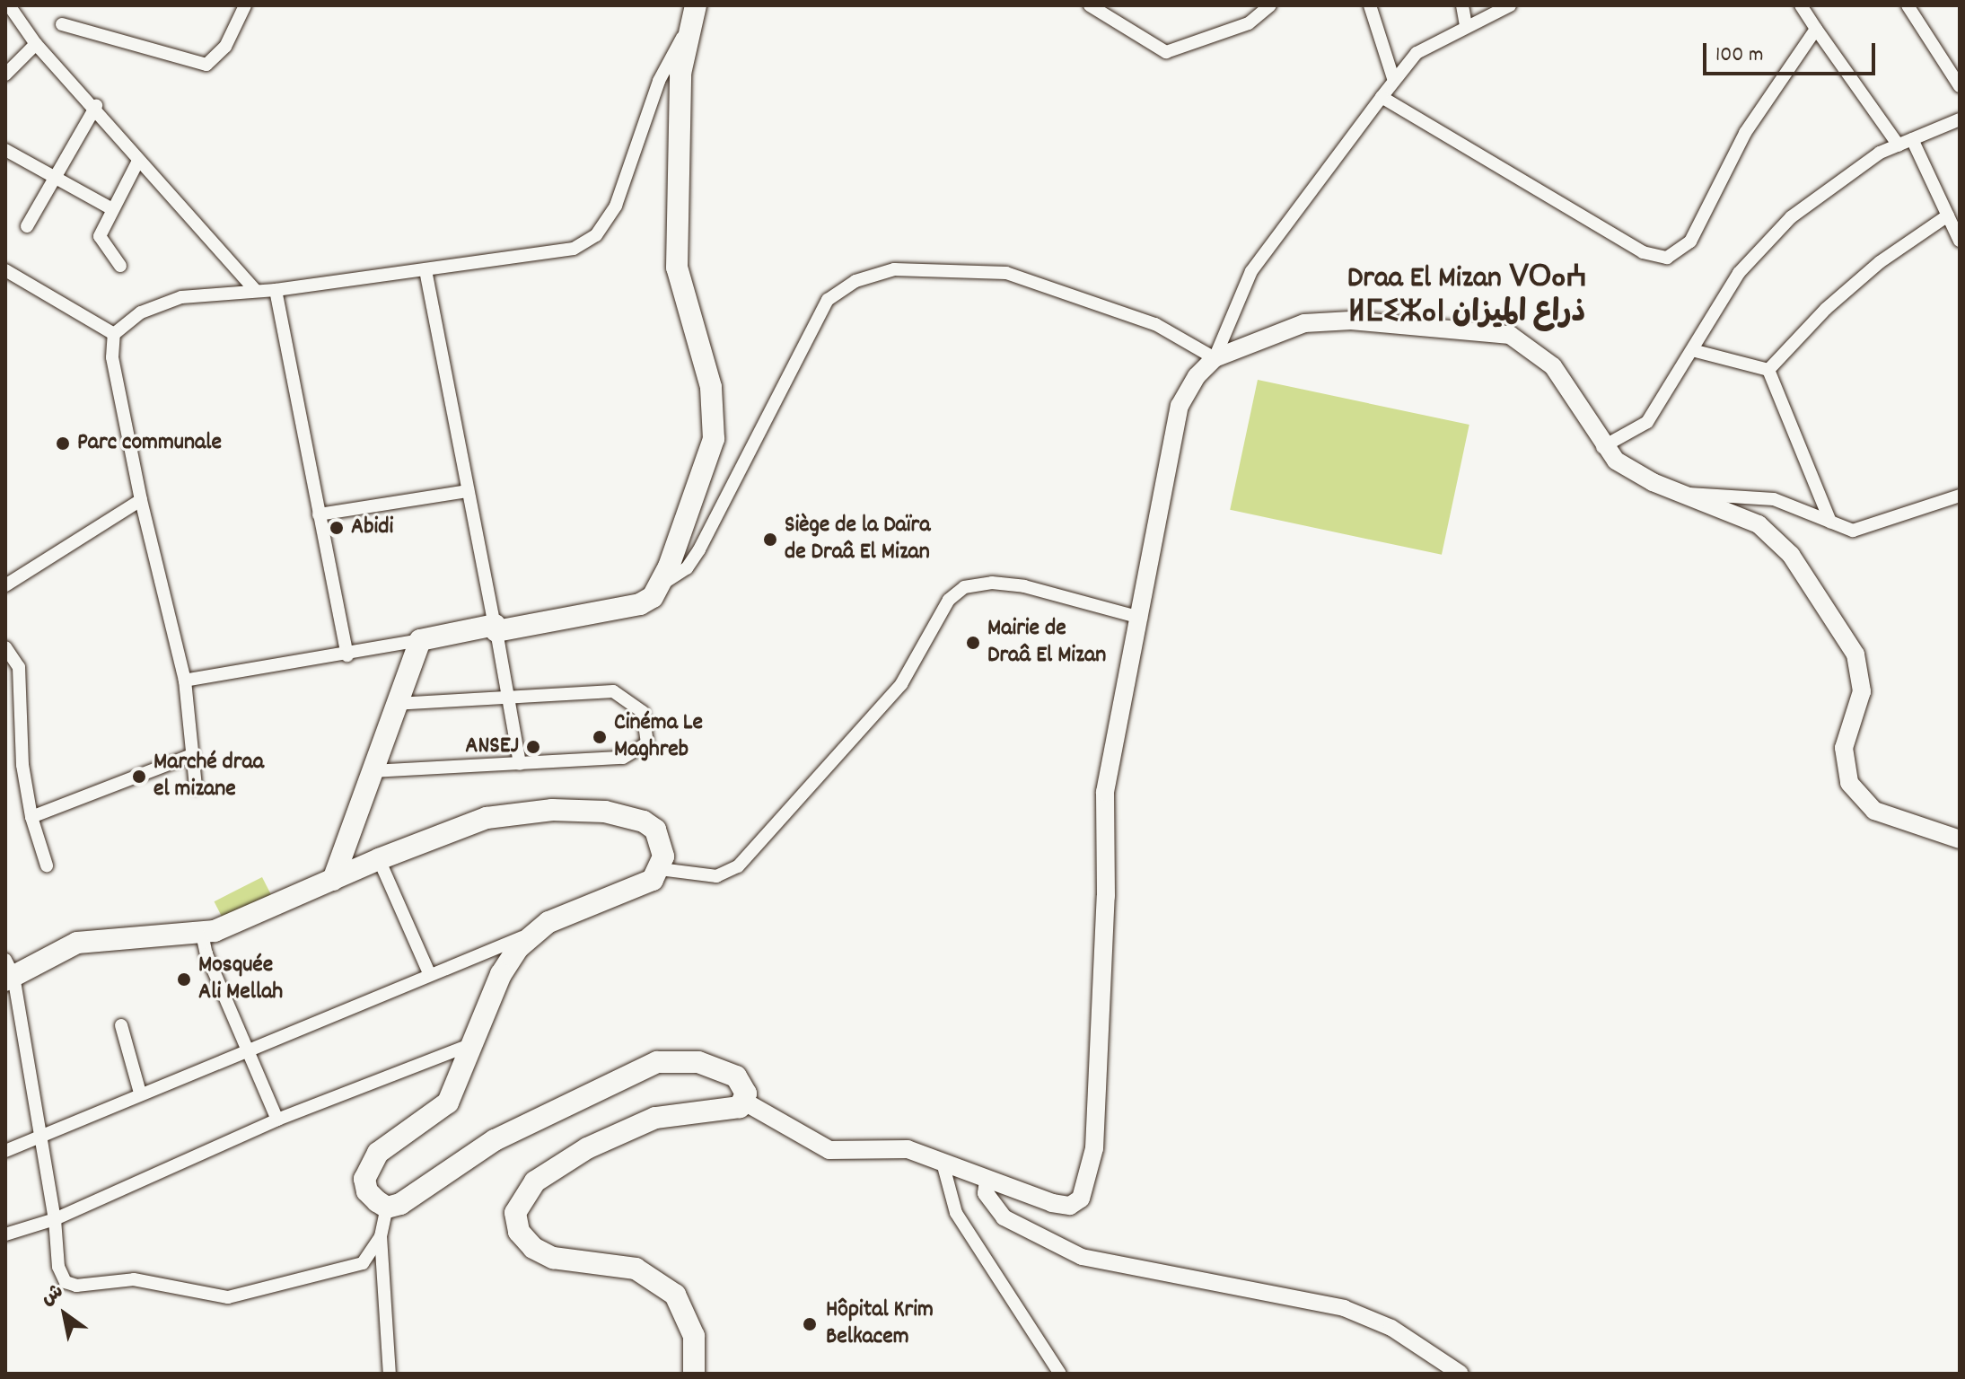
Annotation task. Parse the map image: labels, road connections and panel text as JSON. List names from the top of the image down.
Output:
{
  "districts": ["Draa El Mizan ⴸⵔⴰⵄ ⵍⵎⵉⵣⴰⵏ ذراع الميزان"],
  "places": [
    "Parc communale",
    "Abidi",
    "Siège de la Daïra de Draâ El Mizan",
    "Mairie de Draâ El Mizan",
    "Cinéma Le Maghreb",
    "ANSEJ",
    "Marché draa el mizane",
    "Mosquée Ali Mellah",
    "Hôpital Krim Belkacem"
  ],
  "scale_bar": "100 m",
  "north": "top left"
}
